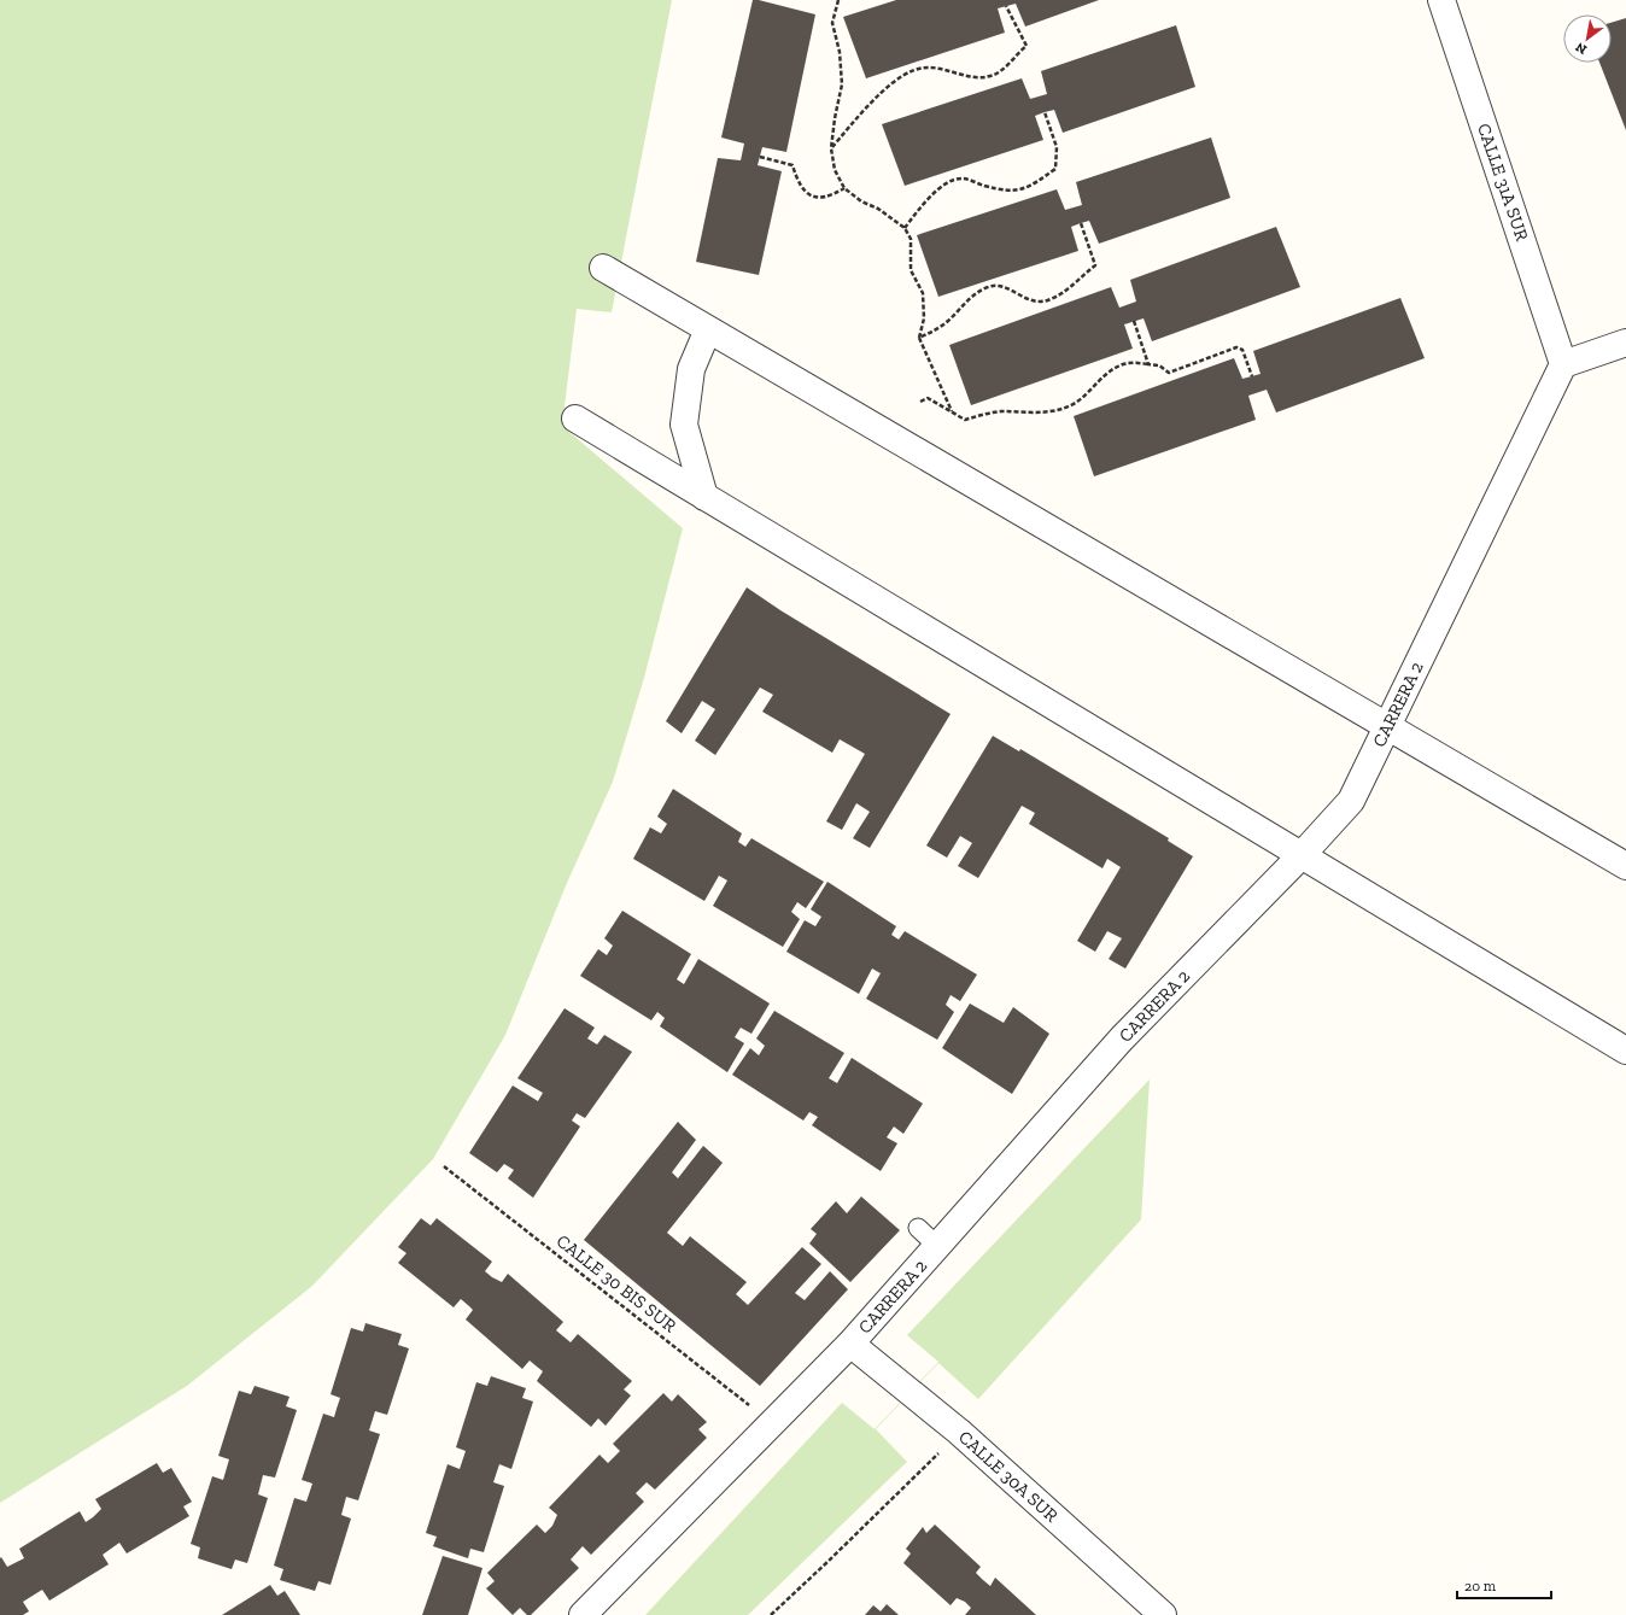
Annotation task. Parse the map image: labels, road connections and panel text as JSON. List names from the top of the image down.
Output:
{
  "streets": {
    "street": ["CALLE 31A SUR", "CARRERA 2", "CALLE 30A SUR"],
    "path": ["CALLE 30 BIS SUR"]
  },
  "crossings": [
    ["CALLE 31A SUR", "CARRERA 2"],
    ["CARRERA 2", "CALLE 30 BIS SUR"],
    ["CARRERA 2", "CALLE 30A SUR"]
  ],
  "scale_bar": "20 m",
  "north": "bottom left"
}
